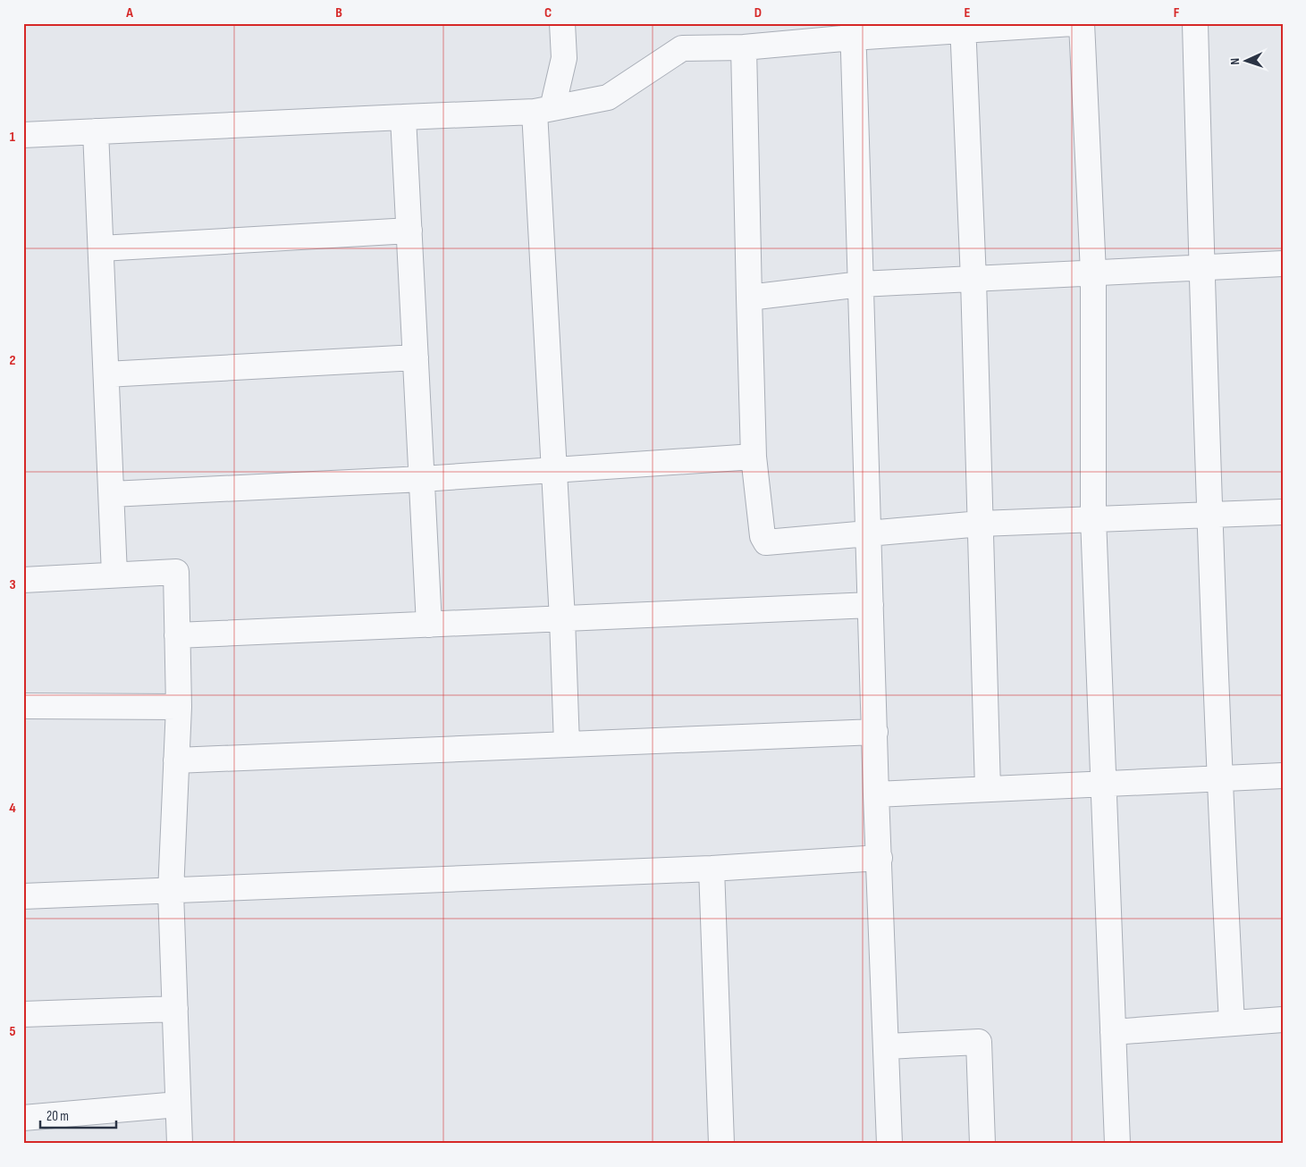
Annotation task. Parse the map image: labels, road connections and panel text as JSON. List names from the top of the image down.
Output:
{
  "scale_bar": "20 m",
  "north": "left",
  "grid": {
    "columns": [
      "A",
      "B",
      "C",
      "D",
      "E",
      "F"
    ],
    "rows": [
      "1",
      "2",
      "3",
      "4",
      "5"
    ]
  }
}
